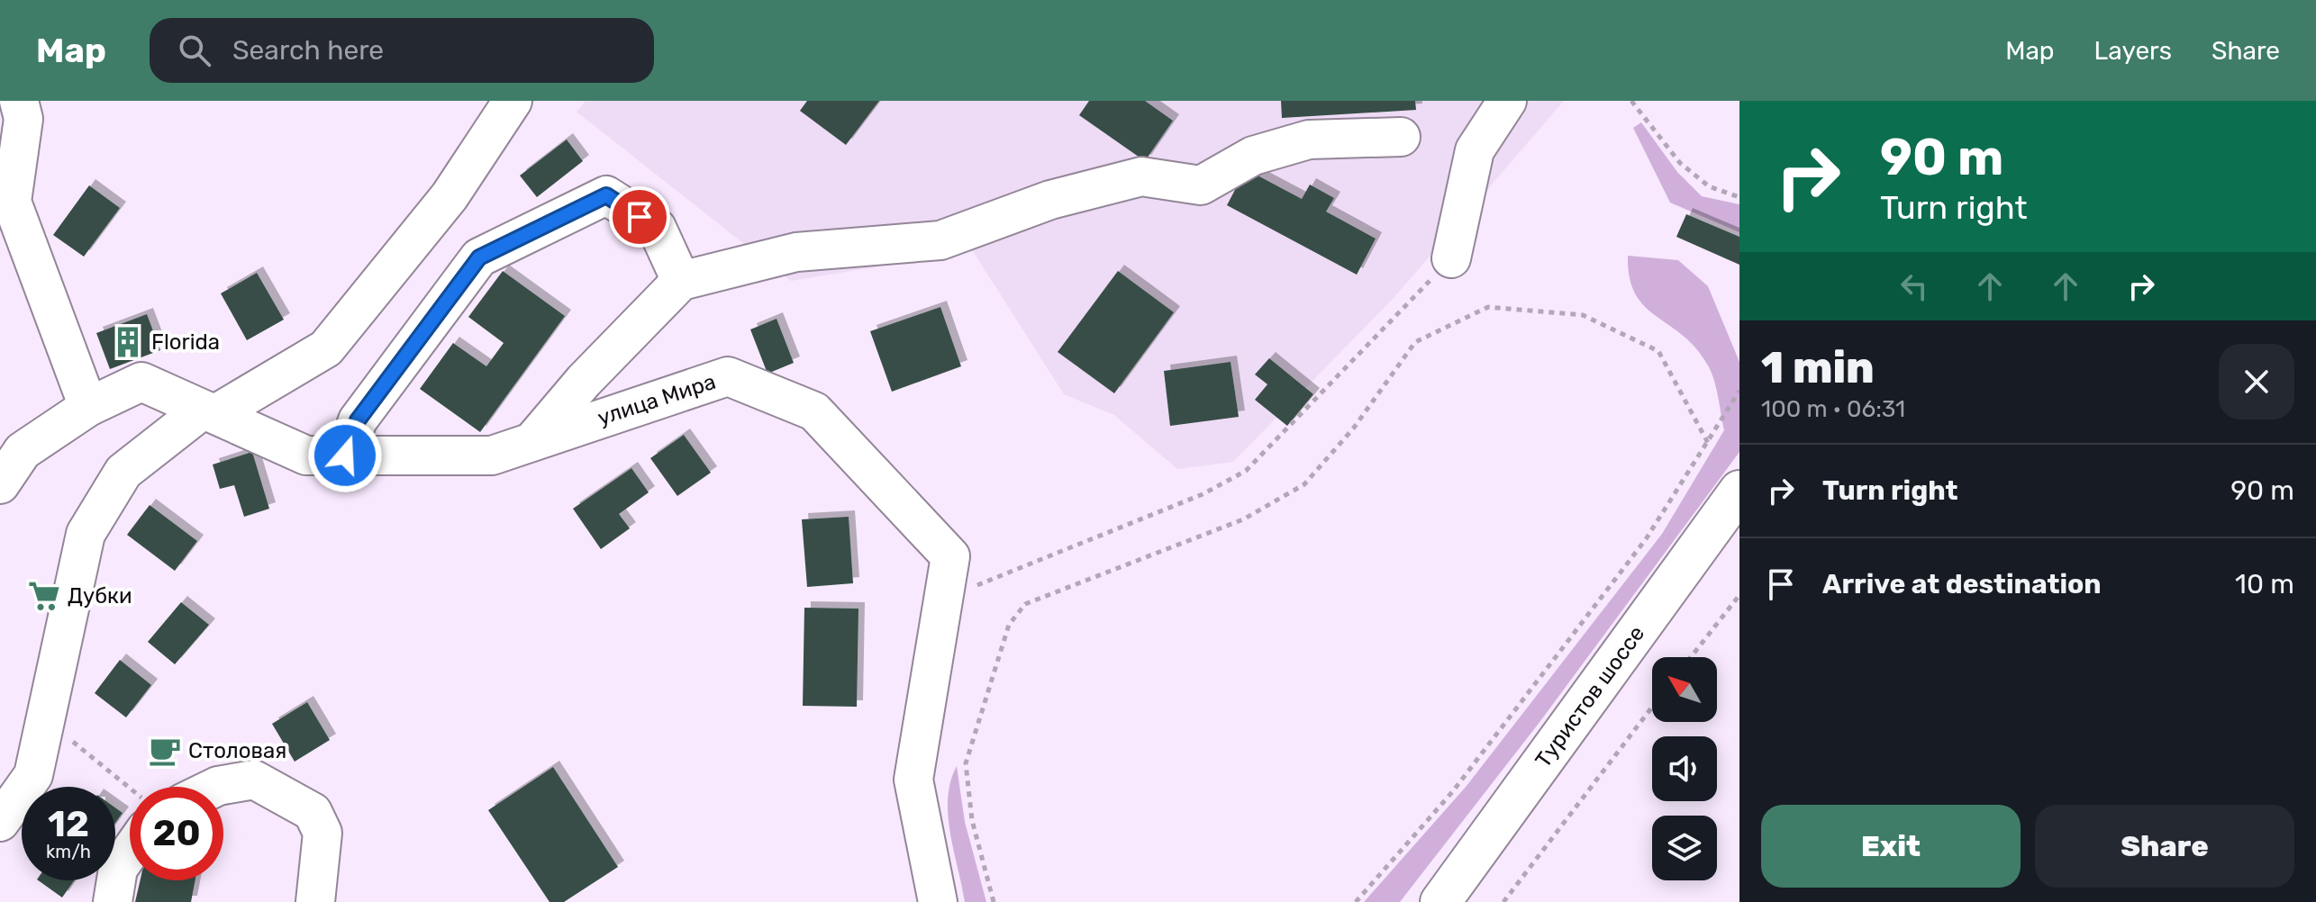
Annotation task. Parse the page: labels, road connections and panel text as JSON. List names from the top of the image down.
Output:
{
  "streets": {
    "main road": ["Туристов шоссе"],
    "street": ["улица Мира"]
  },
  "places": {
    "building": ["Florida"],
    "supermarket": ["Дубки"],
    "cafe": ["Столовая"]
  },
  "north": "top left",
  "page": {
    "header": "Map",
    "search": "Search here",
    "nav": ["Map", "Layers", "Share"],
    "turn": ["90 m", "Turn right"],
    "heading": ["1 min", "100 m · 06:31"],
    "list": [
      {
        "name": "Turn right",
        "value": "90 m"
      },
      {
        "name": "Arrive at destination",
        "value": "10 m"
      }
    ],
    "speed": "12 km/h",
    "limit": "20",
    "buttons": ["Exit", "Share"]
  }
}
